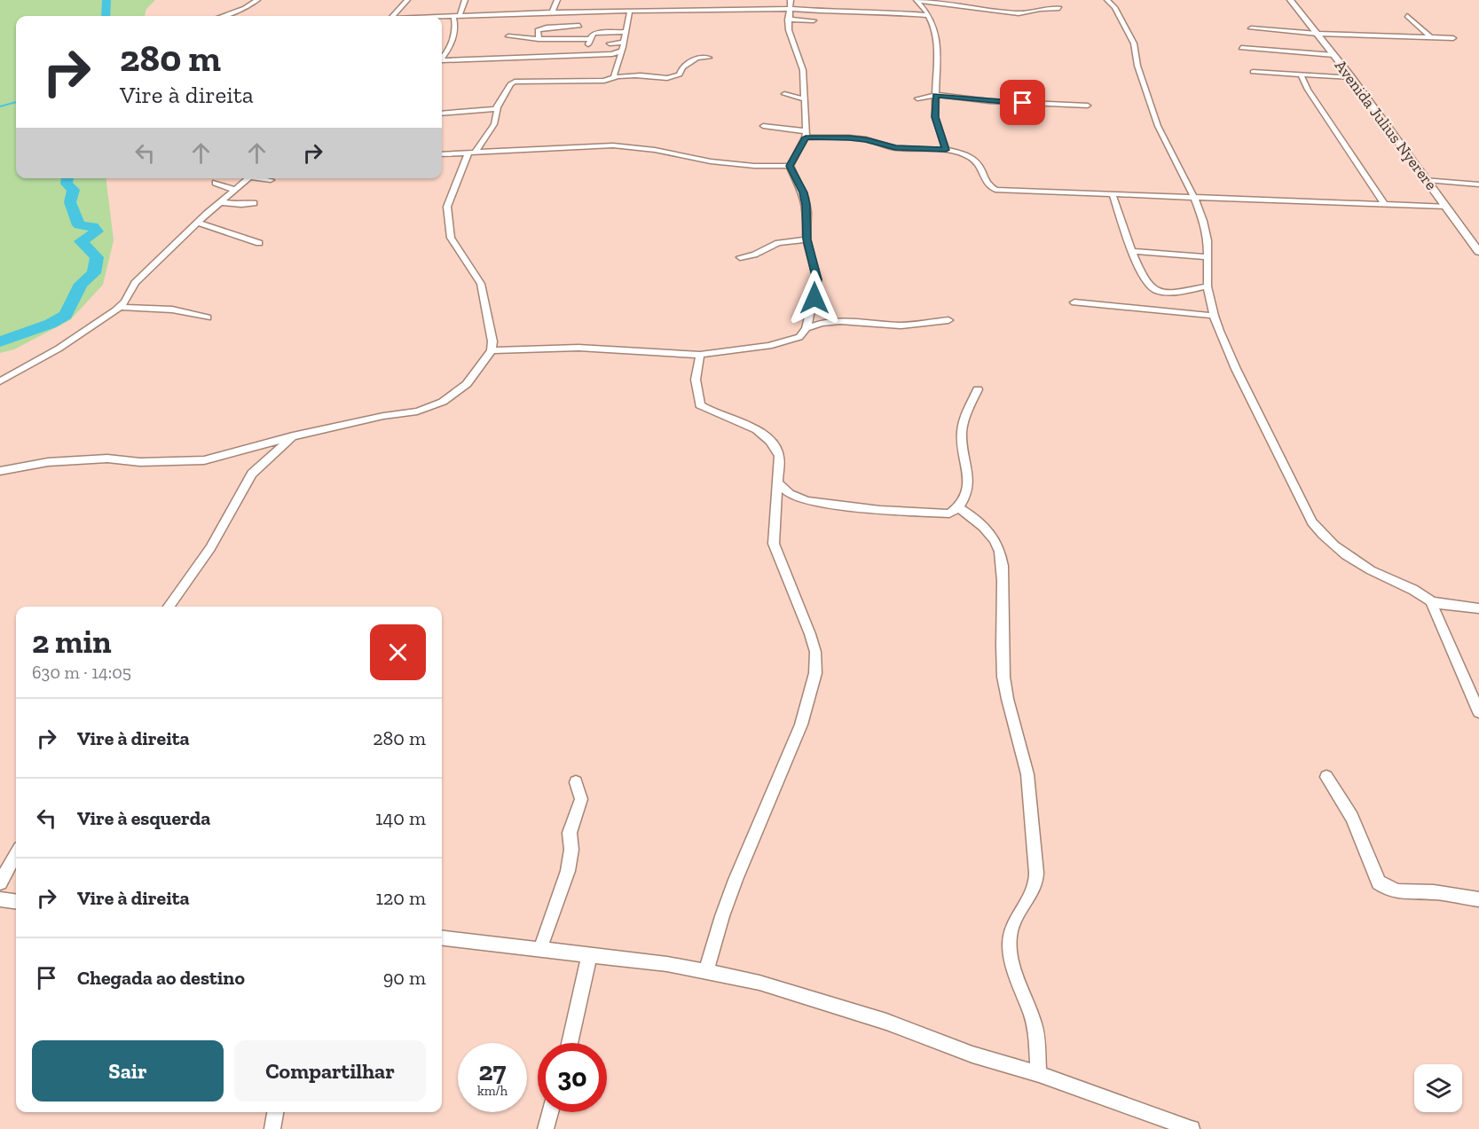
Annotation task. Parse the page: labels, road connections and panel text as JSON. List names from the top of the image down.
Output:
{
  "streets": {
    "street": ["Avenida Julius Nyerere"]
  },
  "page": {
    "turn": ["280 m", "Vire à direita"],
    "heading": ["2 min", "630 m · 14:05"],
    "list": [
      {
        "name": "Vire à direita",
        "value": "280 m"
      },
      {
        "name": "Vire à esquerda",
        "value": "140 m"
      },
      {
        "name": "Vire à direita",
        "value": "120 m"
      },
      {
        "name": "Chegada ao destino",
        "value": "90 m"
      }
    ],
    "buttons": ["Sair", "Compartilhar"],
    "speed": "27 km/h",
    "limit": "30"
  }
}
